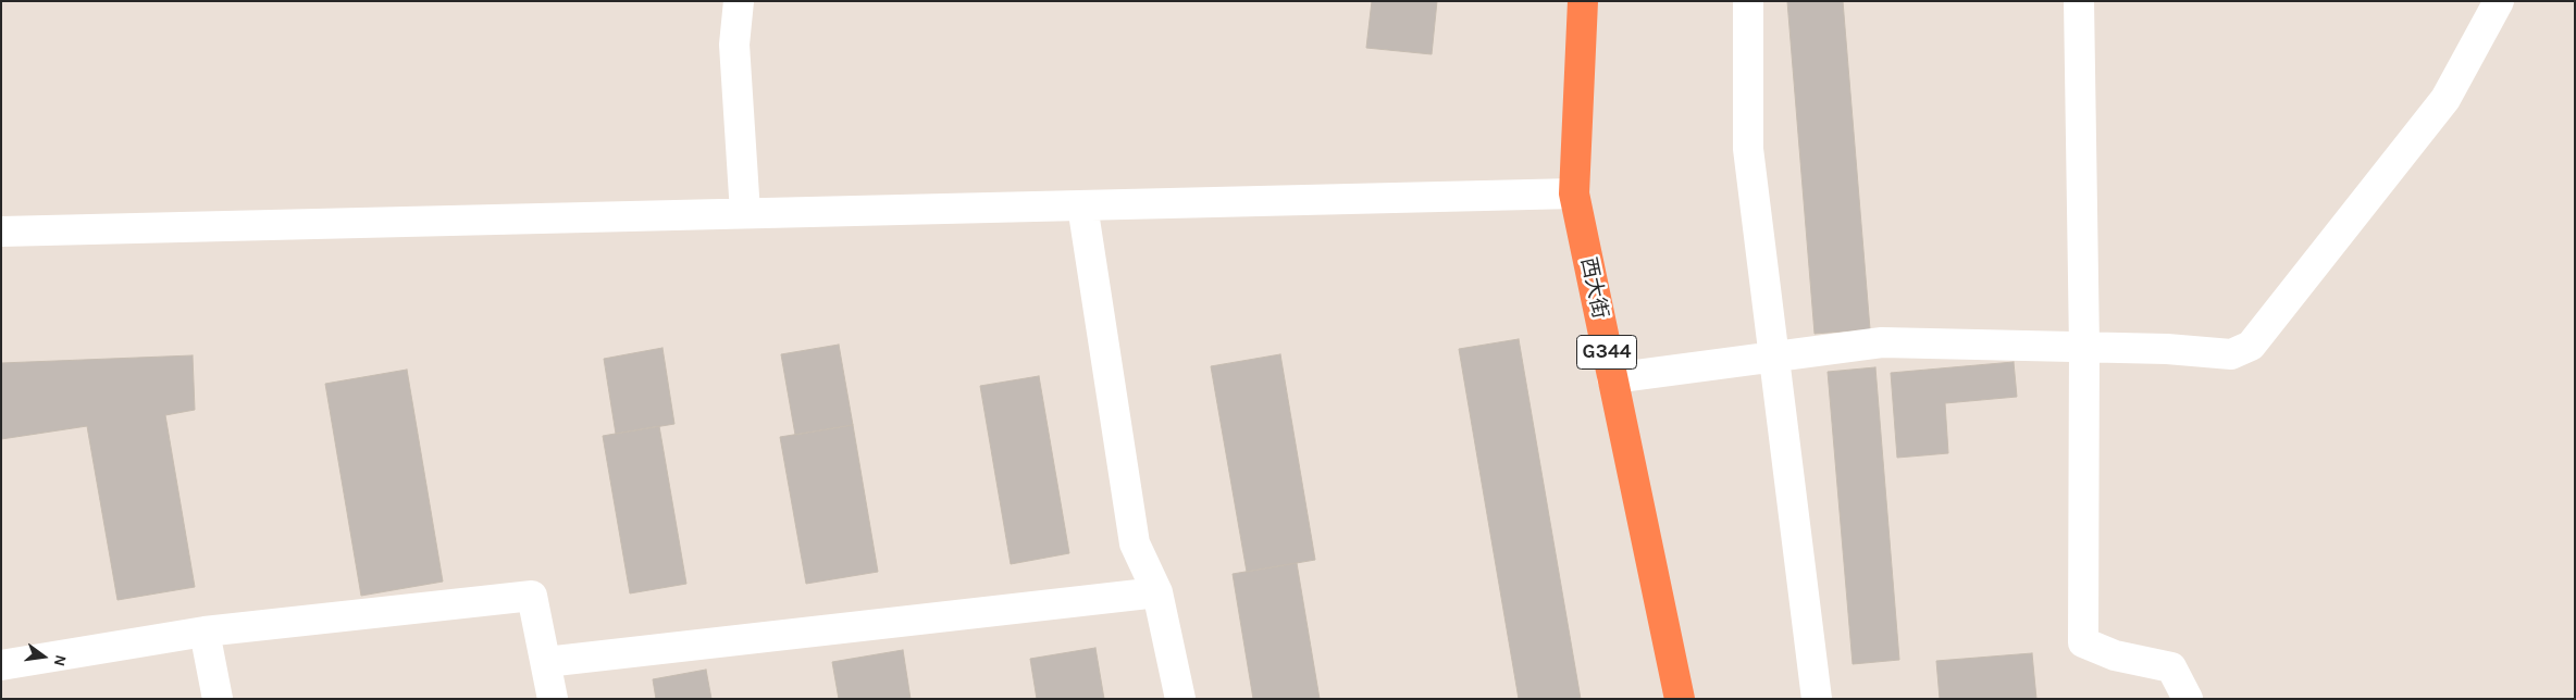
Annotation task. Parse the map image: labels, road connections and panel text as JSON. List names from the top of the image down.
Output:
{
  "streets": {
    "highway": ["西大街", "G344"]
  },
  "north": "right"
}
